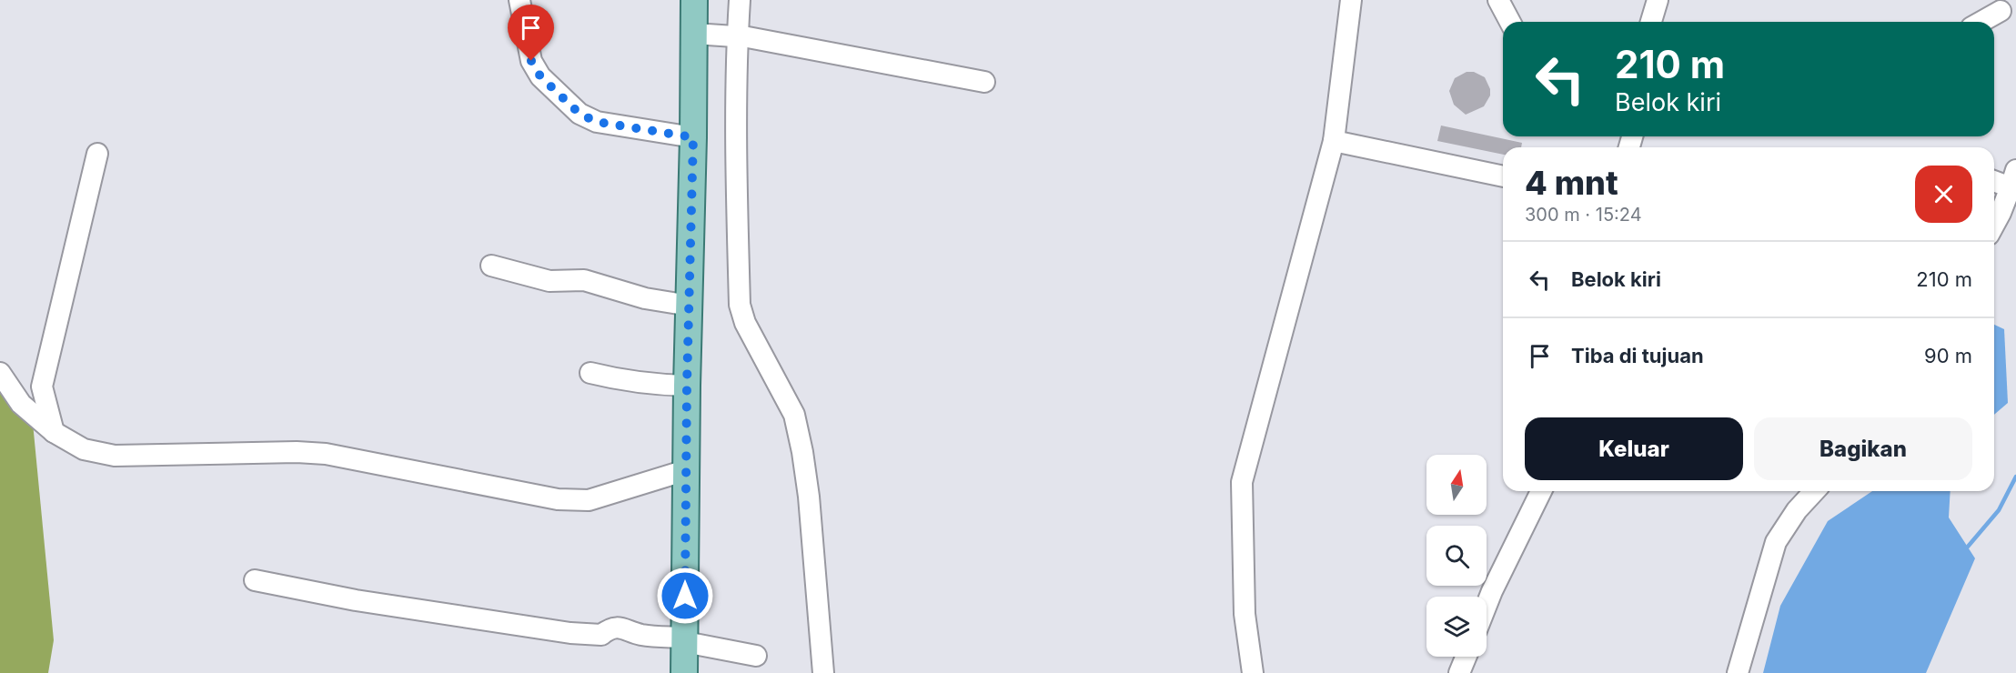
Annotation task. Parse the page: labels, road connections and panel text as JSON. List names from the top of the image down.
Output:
{
  "north": "top",
  "page": {
    "turn": ["210 m", "Belok kiri"],
    "heading": ["4 mnt", "300 m · 15:24"],
    "list": [
      {
        "name": "Belok kiri",
        "value": "210 m"
      },
      {
        "name": "Tiba di tujuan",
        "value": "90 m"
      }
    ],
    "buttons": ["Keluar", "Bagikan"]
  }
}
